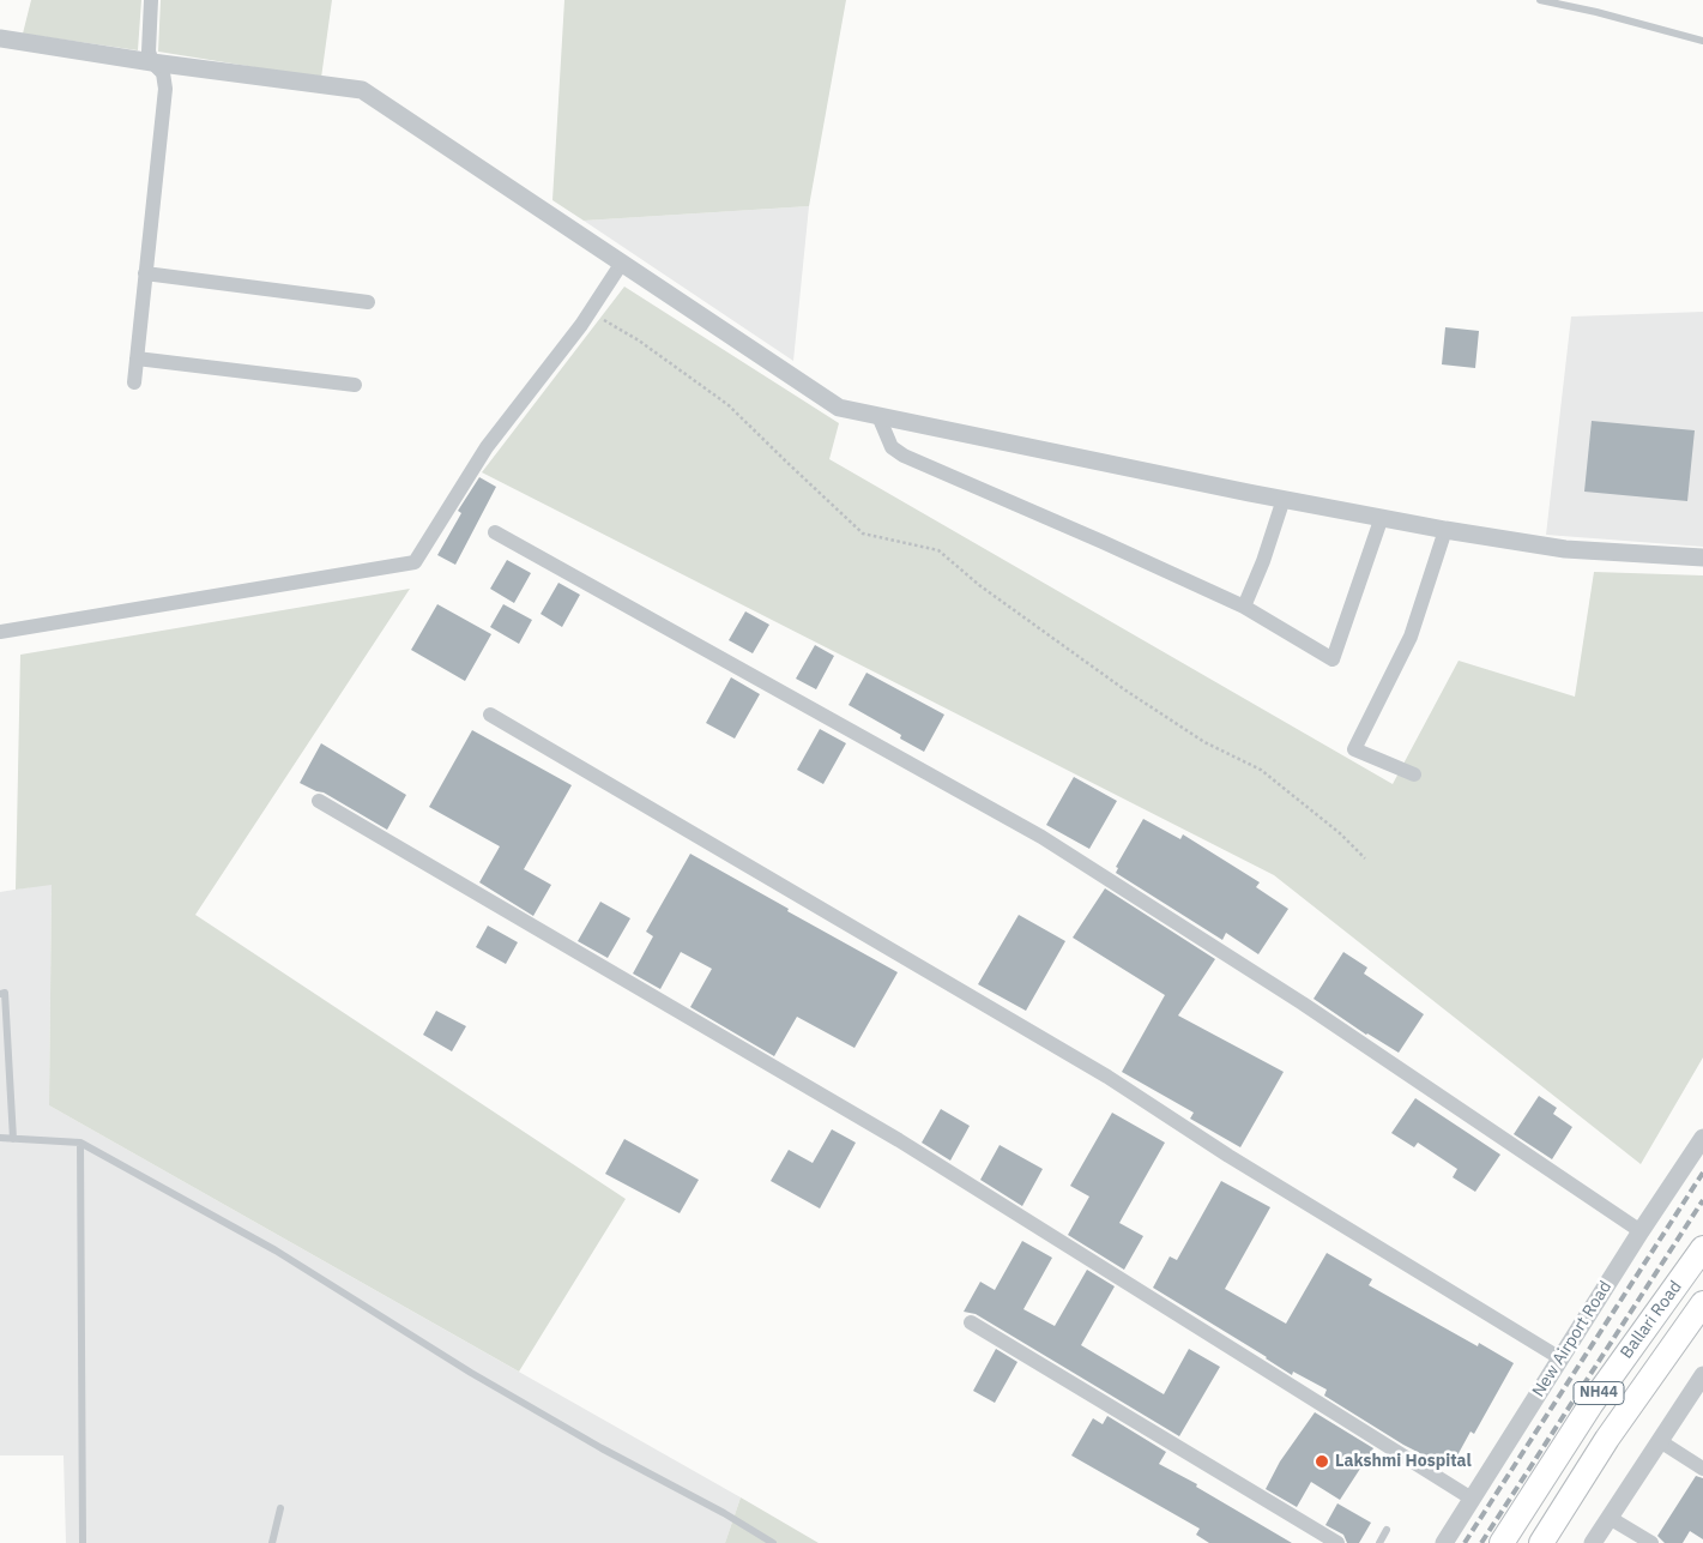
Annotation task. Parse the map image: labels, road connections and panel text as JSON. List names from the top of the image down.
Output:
{
  "streets": {
    "highway": ["Ballari Road", "NH44"],
    "street": ["New Airport Road"]
  },
  "places": ["Lakshmi Hospital"]
}
